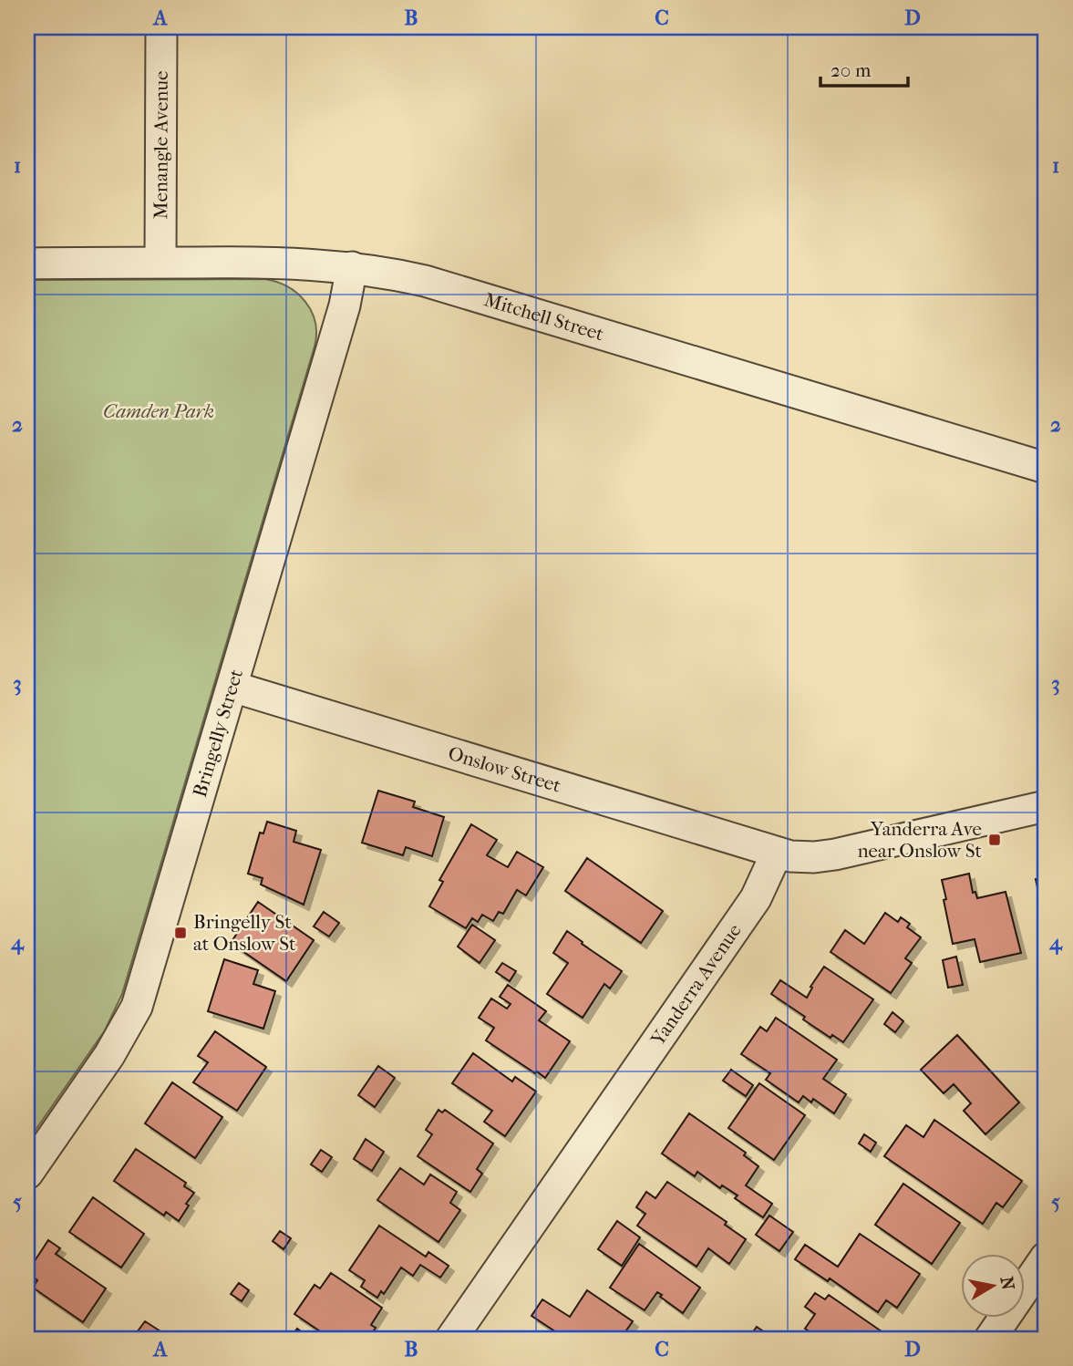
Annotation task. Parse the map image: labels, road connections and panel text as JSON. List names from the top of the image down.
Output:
{
  "streets": {
    "street": [
      "Menangle Avenue",
      "Mitchell Street",
      "Bringelly Street",
      "Onslow Street",
      "Yanderra Avenue"
    ]
  },
  "crossings": [
    ["Menangle Avenue", "Mitchell Street"],
    ["Mitchell Street", "Bringelly Street"],
    ["Bringelly Street", "Onslow Street"],
    ["Onslow Street", "Yanderra Avenue"]
  ],
  "parks": ["Camden Park"],
  "places": {
    "transit": ["Yanderra Ave near Onslow St", "Bringelly St at Onslow St"]
  },
  "scale_bar": "20 m",
  "north": "right",
  "grid": {
    "columns": [
      "A",
      "B",
      "C",
      "D"
    ],
    "rows": [
      "1",
      "2",
      "3",
      "4",
      "5"
    ]
  }
}
